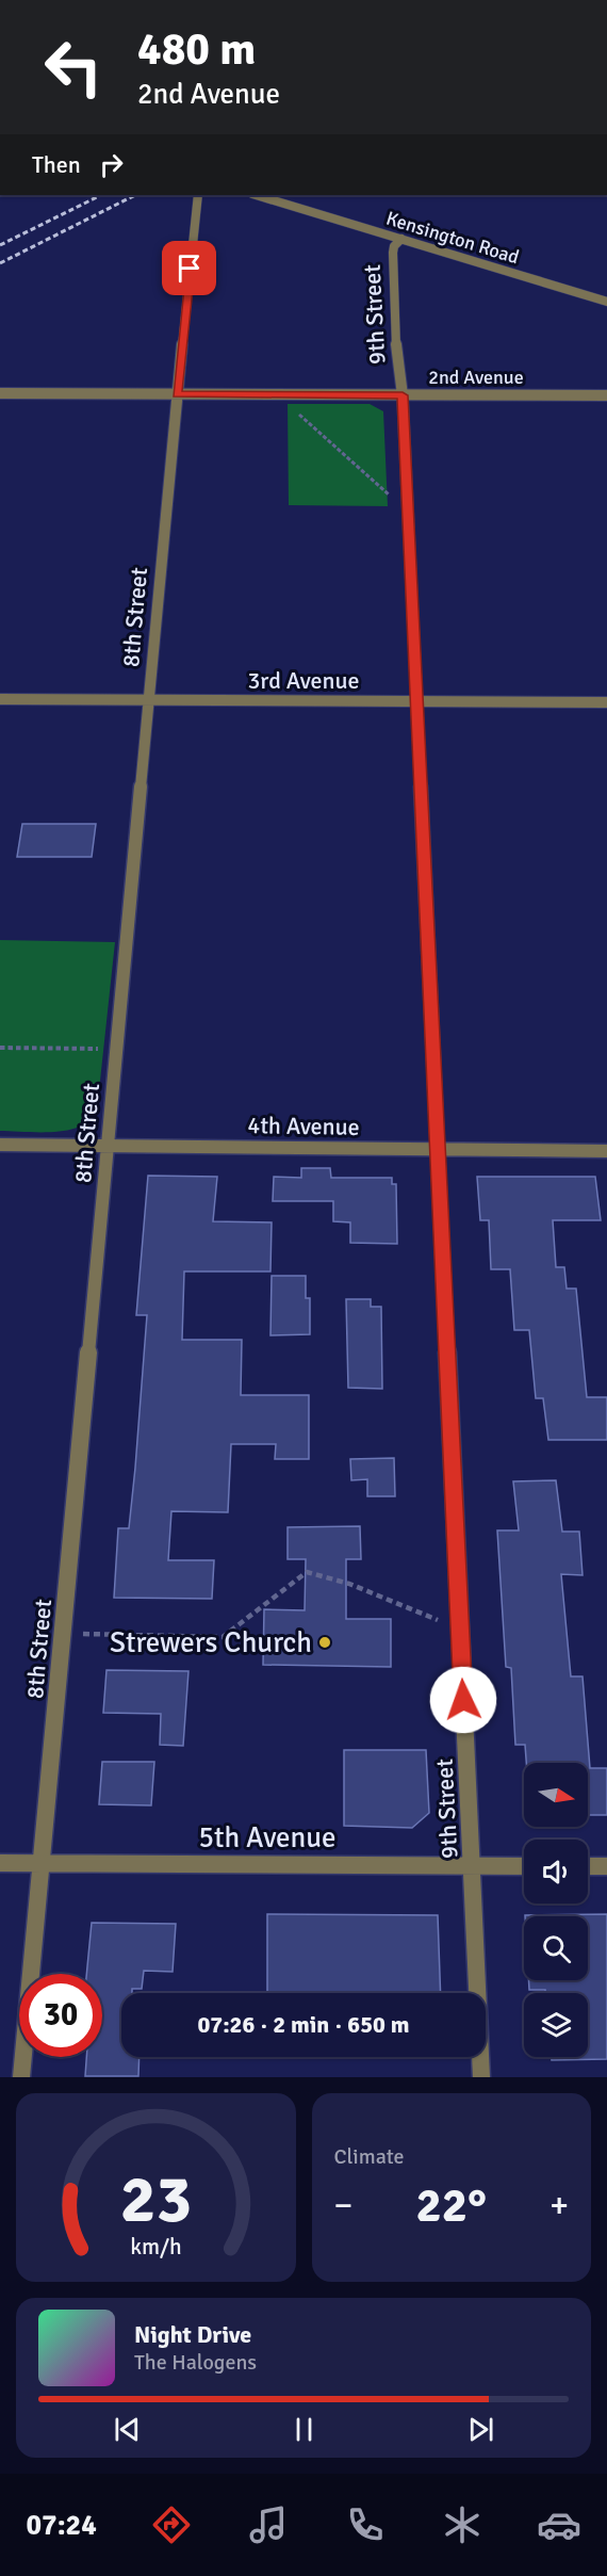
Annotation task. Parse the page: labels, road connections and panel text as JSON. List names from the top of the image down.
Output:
{
  "streets": {
    "street": [
      "Kensington Road",
      "9th Street",
      "2nd Avenue",
      "8th Street",
      "3rd Avenue",
      "4th Avenue",
      "5th Avenue"
    ]
  },
  "crossings": [
    ["Kensington Road", "9th Street"],
    ["9th Street", "2nd Avenue"],
    ["9th Street", "3rd Avenue"],
    ["9th Street", "4th Avenue"],
    ["9th Street", "5th Avenue"],
    ["2nd Avenue", "8th Street"],
    ["8th Street", "3rd Avenue"],
    ["8th Street", "4th Avenue"],
    ["8th Street", "5th Avenue"]
  ],
  "places": ["Strewers Church"],
  "north": "right",
  "page": {
    "turn": ["480 m", "2nd Avenue"],
    "then": "Then",
    "limit": "30",
    "trip": "07:26 · 2 min · 650 m",
    "tile": "Climate",
    "heat": ["−", "22°", "+"],
    "song": ["Night Drive", "The Halogens"],
    "tabs": "07:24",
    "gauge": ["23", "km/h"]
  }
}
